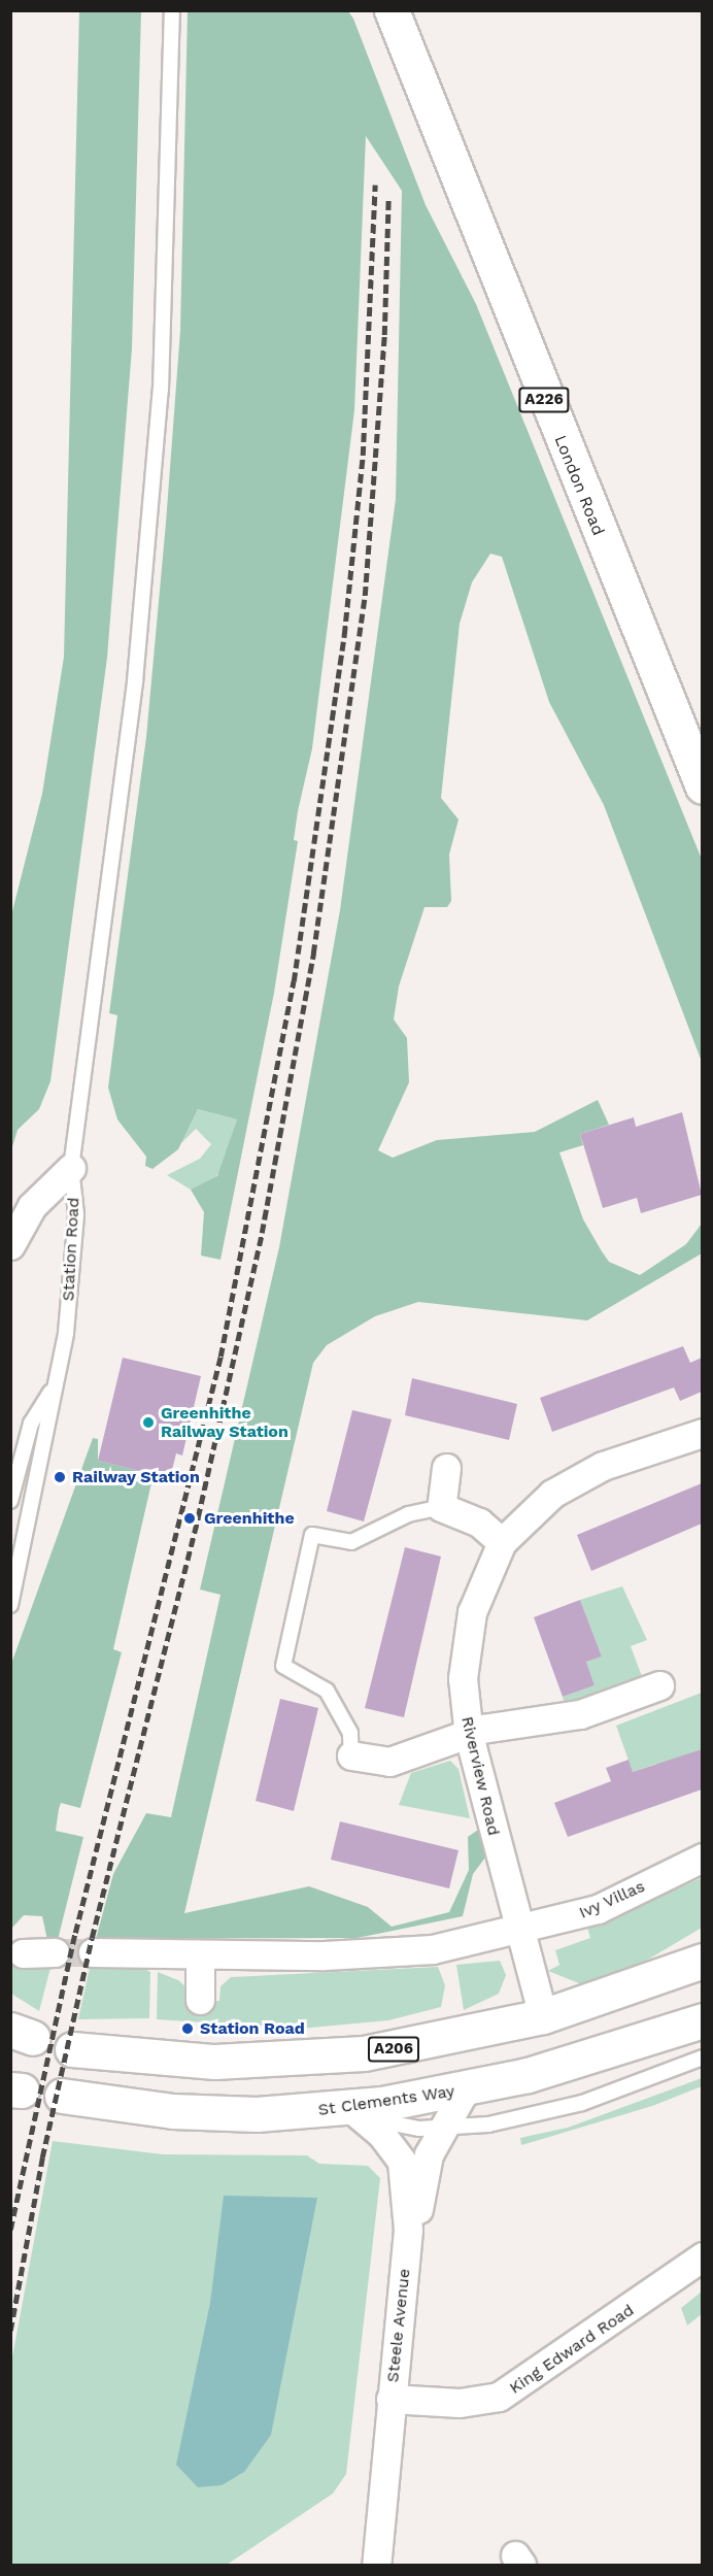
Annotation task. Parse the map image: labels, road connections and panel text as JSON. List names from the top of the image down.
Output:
{
  "streets": {
    "main road": [
      "A226",
      "London Road",
      "A206",
      "St Clements Way"
    ],
    "street": [
      "Station Road",
      "Riverview Road",
      "Ivy Villas",
      "Steele Avenue",
      "King Edward Road"
    ]
  },
  "crossings": [
    ["Riverview Road", "Ivy Villas"],
    ["Riverview Road", "A206"],
    ["St Clements Way", "Steele Avenue"],
    ["Steele Avenue", "King Edward Road"]
  ],
  "places": [
    "Greenhithe Railway Station",
    "Railway Station",
    "Greenhithe",
    "Station Road"
  ]
}
